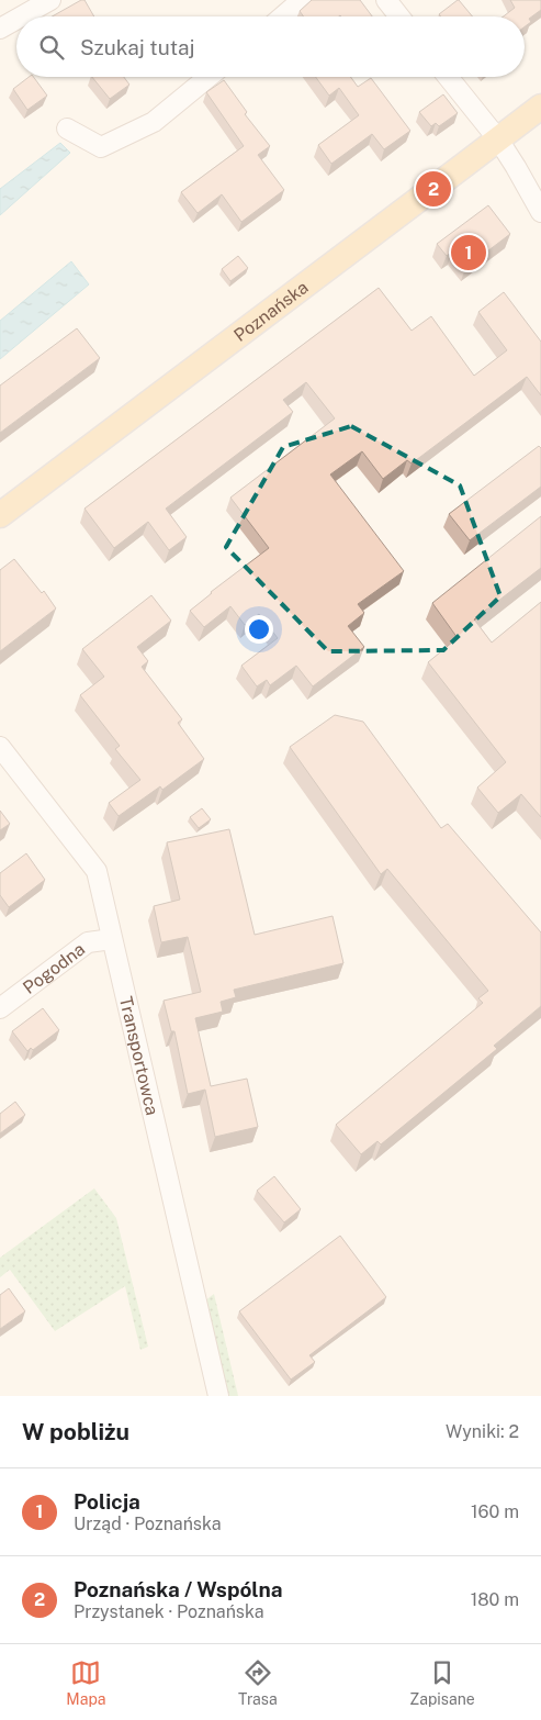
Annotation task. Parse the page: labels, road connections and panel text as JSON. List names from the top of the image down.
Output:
{
  "streets": {
    "main road": ["Poznańska"],
    "street": ["Pogodna", "Transportowca"]
  },
  "crossings": [
    ["Pogodna", "Transportowca"]
  ],
  "page": {
    "search": "Szukaj tutaj",
    "pins": ["2", "1"],
    "heading": ["W pobliżu", "Wyniki: 2"],
    "list": [
      {
        "mark": "1",
        "name": "Policja",
        "note": "Urząd · Poznańska",
        "value": "160 m"
      },
      {
        "mark": "2",
        "name": "Poznańska / Wspólna",
        "note": "Przystanek · Poznańska",
        "value": "180 m"
      }
    ],
    "nav": ["Mapa", "Trasa", "Zapisane"]
  }
}
